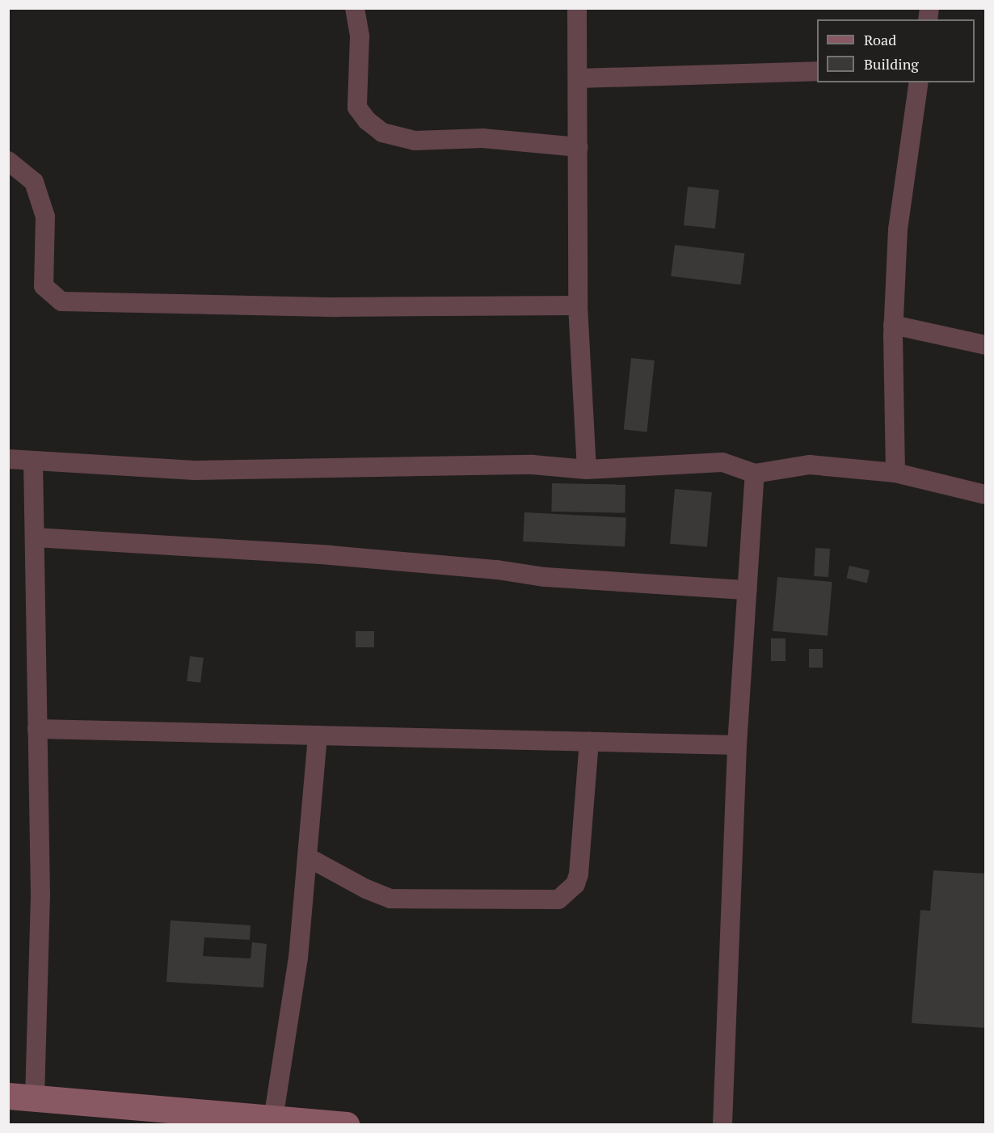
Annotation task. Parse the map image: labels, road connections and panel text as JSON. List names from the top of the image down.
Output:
{
  "legend": ["Road", "Building"]
}
